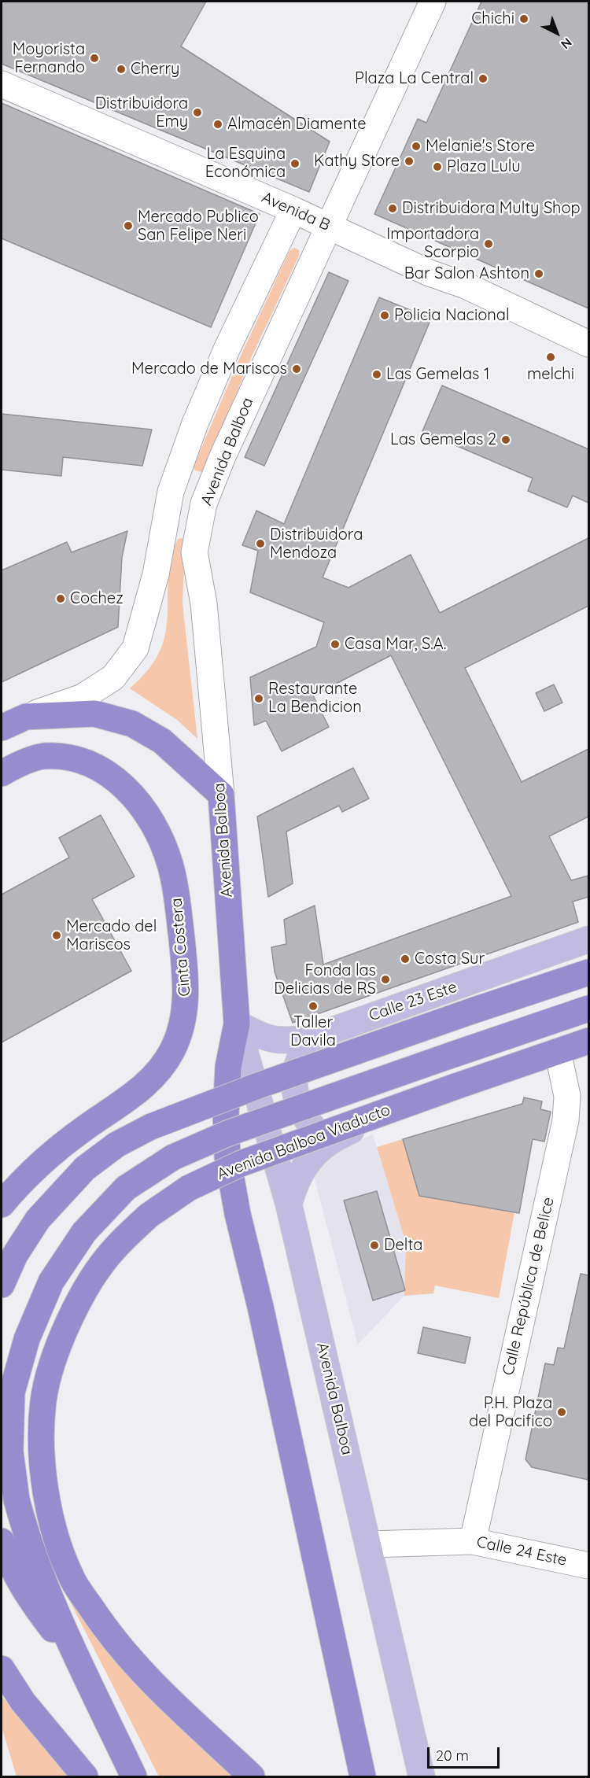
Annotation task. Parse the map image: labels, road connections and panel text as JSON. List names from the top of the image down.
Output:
{
  "streets": {
    "highway": ["Avenida Balboa", "Cinta Costera", "Avenida Balboa Viaducto"],
    "main road": ["Calle 23 Este"],
    "street": ["Avenida B", "Calle República de Belice", "Calle 24 Este"]
  },
  "crossings": [
    ["Avenida B", "Avenida Balboa"],
    ["Avenida Balboa", "Calle 23 Este"],
    ["Avenida Balboa", "Calle 24 Este"],
    ["Calle República de Belice", "Calle 24 Este"]
  ],
  "places": [
    "Chichi",
    "Moyorista Fernando",
    "Cherry",
    "Plaza La Central",
    "Distribuidora Emy",
    "Almacén Diamente",
    "Melanie's Store",
    "Kathy Store",
    "La Esquina Económica",
    "Plaza Lulu",
    "Distribuidora Multy Shop",
    "Mercado Publico San Felipe Neri",
    "Importadora Scorpio",
    "Bar Salon Ashton",
    "Policia Nacional",
    "melchi",
    "Mercado de Mariscos",
    "Las Gemelas 1",
    "Las Gemelas 2",
    "Distribuidora Mendoza",
    "Cochez",
    "Casa Mar, S.A.",
    "Restaurante La Bendicion",
    "Mercado del Mariscos",
    "Costa Sur",
    "Fonda las Delicias de RS",
    "Taller Davila",
    "Delta",
    "P.H. Plaza del Pacifico"
  ],
  "scale_bar": "20 m",
  "north": "bottom right"
}
